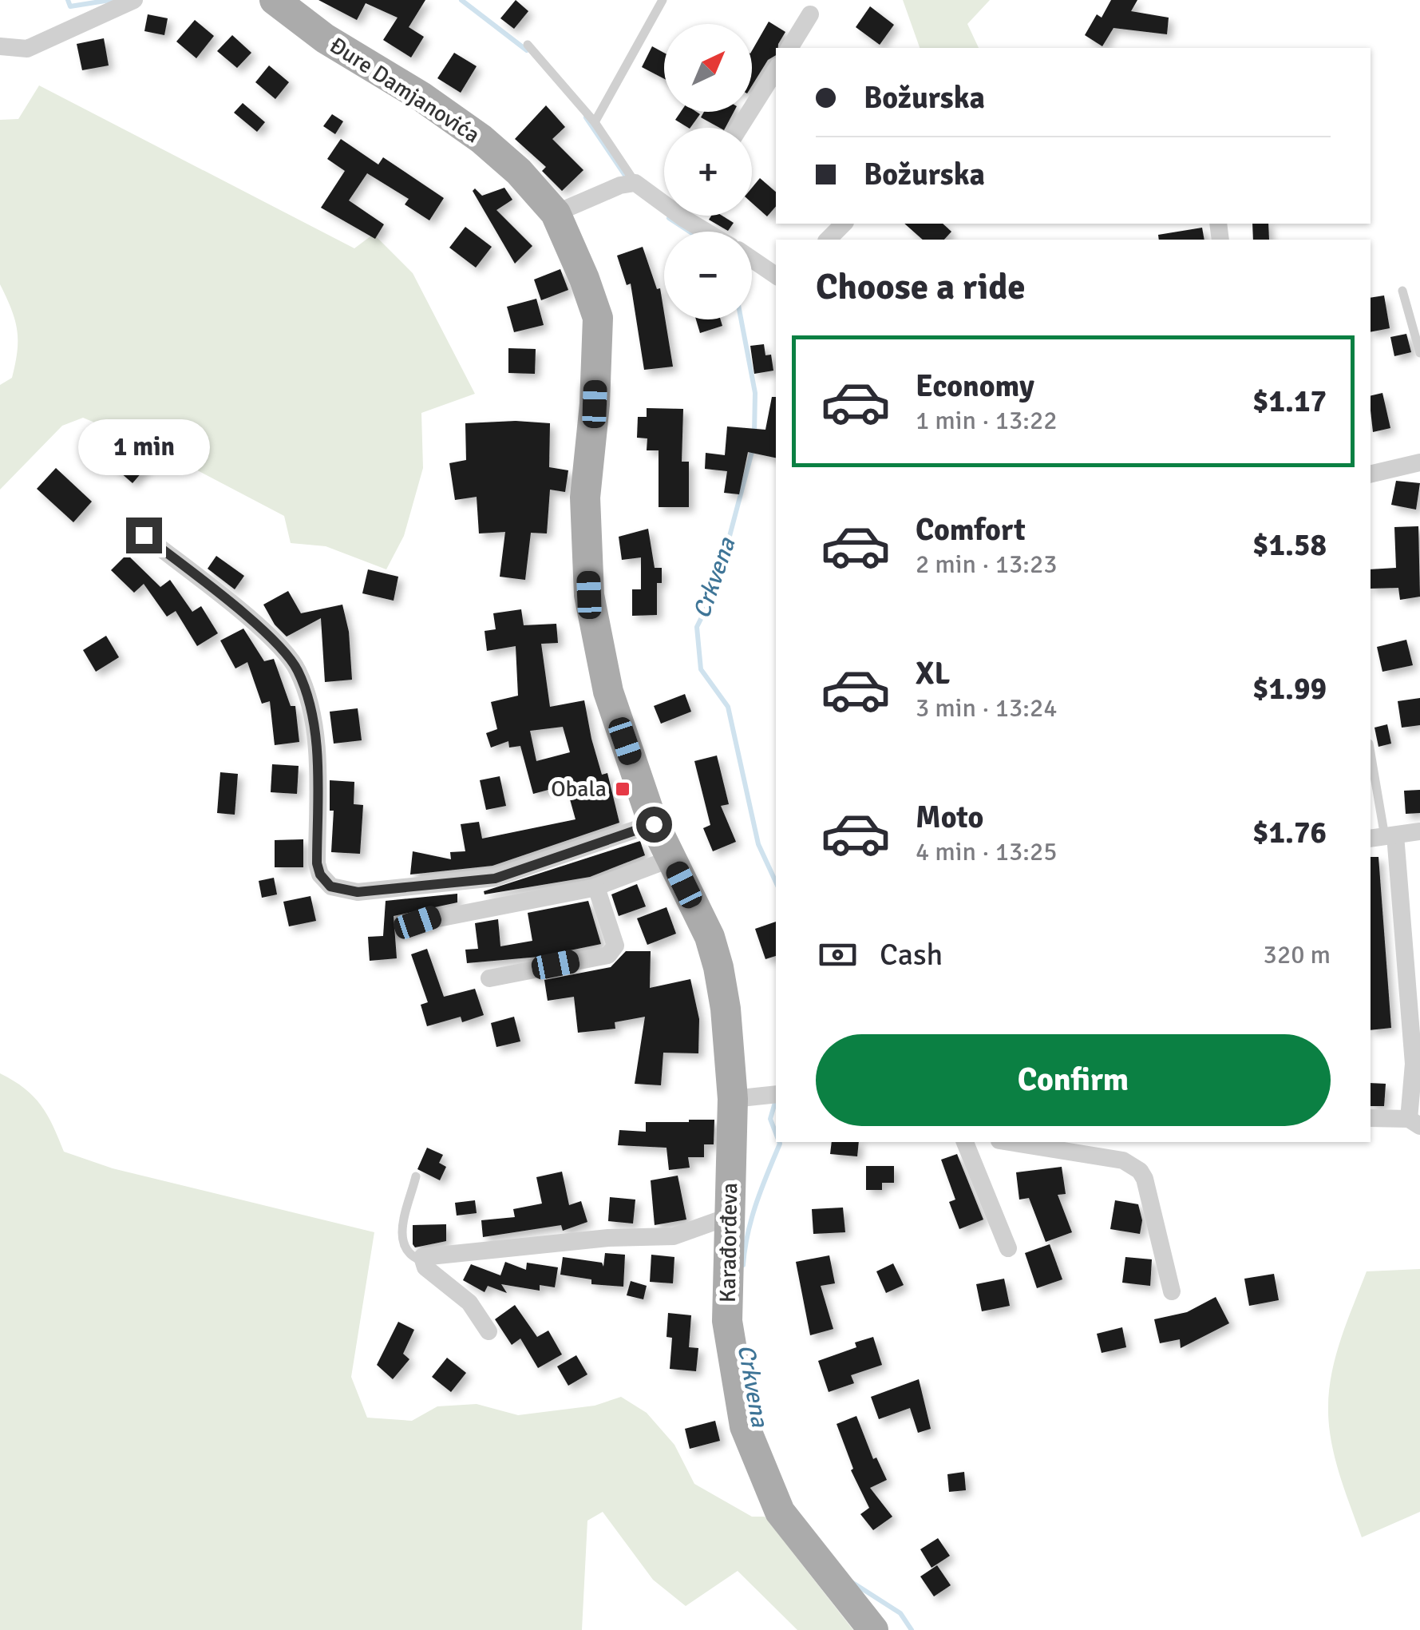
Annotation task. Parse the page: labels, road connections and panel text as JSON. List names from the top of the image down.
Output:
{
  "streets": {
    "main road": ["Đure Damjanovića", "Karađorđeva"]
  },
  "crossings": [
    ["Đure Damjanovića", "Karađorđeva"]
  ],
  "water": ["Crkvena"],
  "places": {
    "transit": ["Obala"]
  },
  "north": "top right",
  "page": {
    "map_buttons": ["+", "−"],
    "banner": ["Božurska", "Božurska"],
    "heading": "Choose a ride",
    "list": [
      {
        "name": "Economy",
        "note": "1 min · 13:22",
        "value": "$1.17"
      },
      {
        "name": "Comfort",
        "note": "2 min · 13:23",
        "value": "$1.58"
      },
      {
        "name": "XL",
        "note": "3 min · 13:24",
        "value": "$1.99"
      },
      {
        "name": "Moto",
        "note": "4 min · 13:25",
        "value": "$1.76"
      }
    ],
    "bubble": "1 min",
    "pay": ["Cash", "320 m"],
    "buttons": "Confirm"
  }
}
